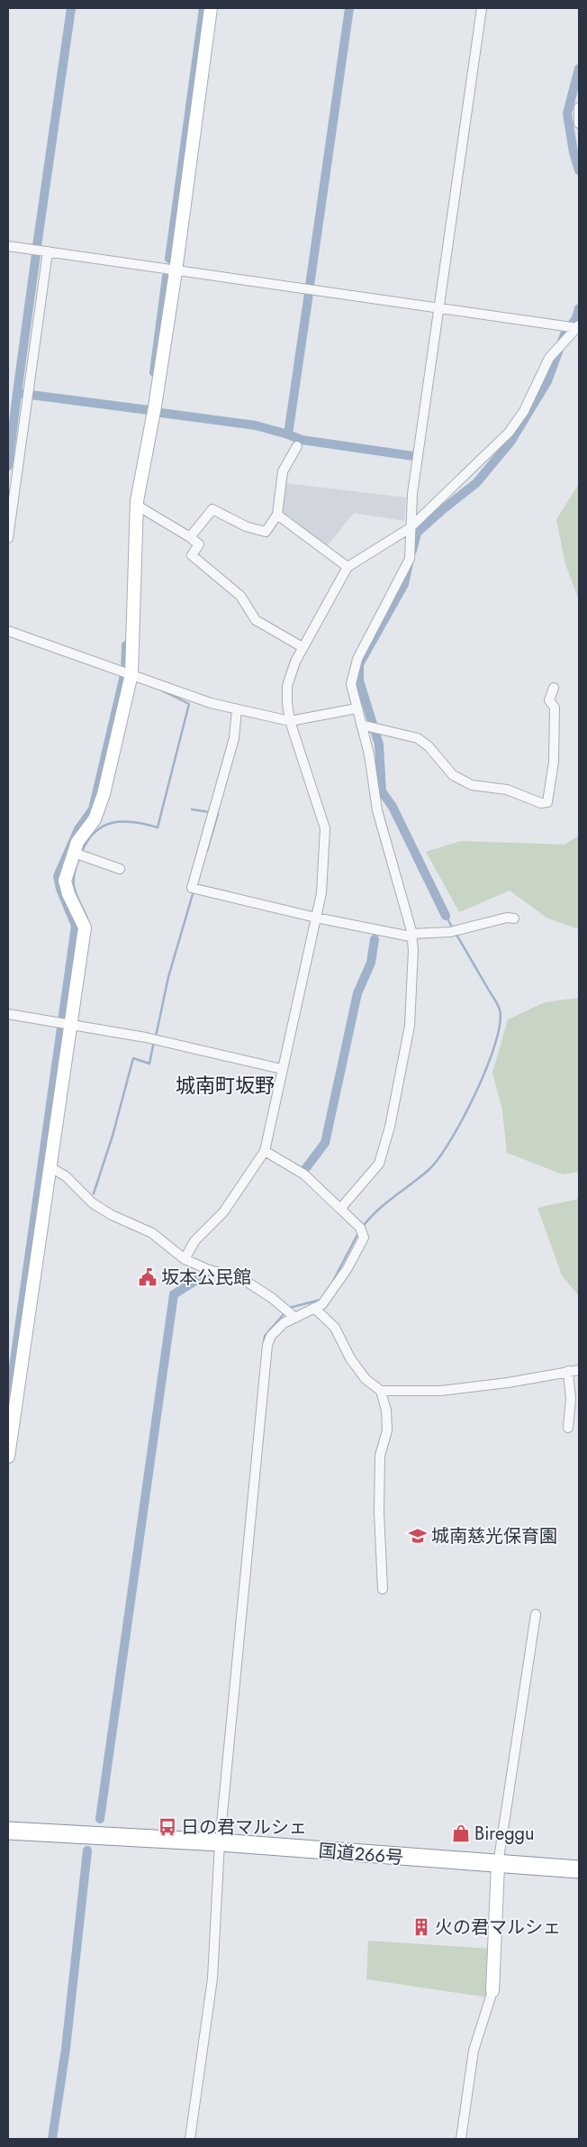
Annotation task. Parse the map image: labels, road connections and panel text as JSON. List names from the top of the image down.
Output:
{
  "streets": {
    "highway": ["国道266号"]
  },
  "districts": ["城南町坂野"],
  "places": {
    "public building": ["坂本公民館"],
    "school or university": ["城南慈光保育園"],
    "bus stop": ["日の君マルシェ"],
    "shop": ["Bireggu"],
    "building": ["火の君マルシェ"]
  }
}
